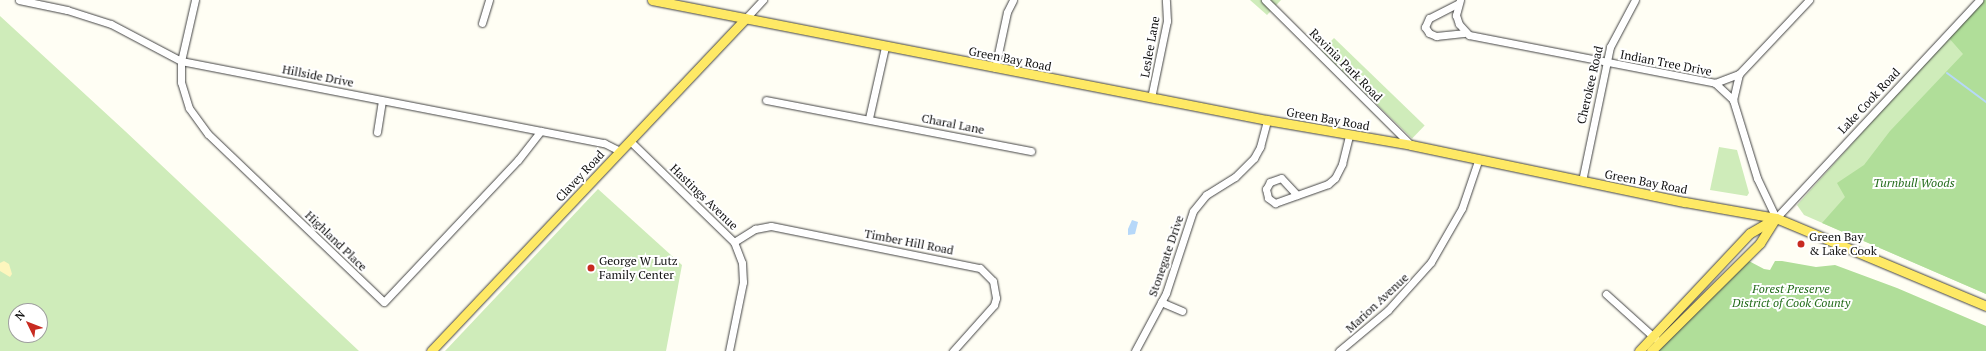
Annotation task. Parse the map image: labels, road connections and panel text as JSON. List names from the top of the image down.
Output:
{
  "streets": {
    "main road": ["Green Bay Road", "Lake Cook Road", "Clavey Road"],
    "street": [
      "Leslee Lane",
      "Indian Tree Drive",
      "Ravinia Park Road",
      "Hillside Drive",
      "Cherokee Road",
      "Charal Lane",
      "Hastings Avenue",
      "Highland Place",
      "Timber Hill Road",
      "Stonegate Drive",
      "Marion Avenue"
    ]
  },
  "crossings": [
    ["Leslee Lane", "Green Bay Road"],
    ["Green Bay Road", "Ravinia Park Road"],
    ["Green Bay Road", "Cherokee Road"],
    ["Green Bay Road", "Lake Cook Road"],
    ["Green Bay Road", "Clavey Road"],
    ["Green Bay Road", "Stonegate Drive"],
    ["Green Bay Road", "Marion Avenue"],
    ["Indian Tree Drive", "Cherokee Road"],
    ["Hillside Drive", "Clavey Road"],
    ["Hillside Drive", "Highland Place"],
    ["Clavey Road", "Hastings Avenue"],
    ["Hastings Avenue", "Timber Hill Road"]
  ],
  "parks": ["Turnbull Woods", "Forest Preserve District of Cook County"],
  "places": ["Green Bay & Lake Cook", "George W Lutz Family Center"],
  "north": "top left"
}
